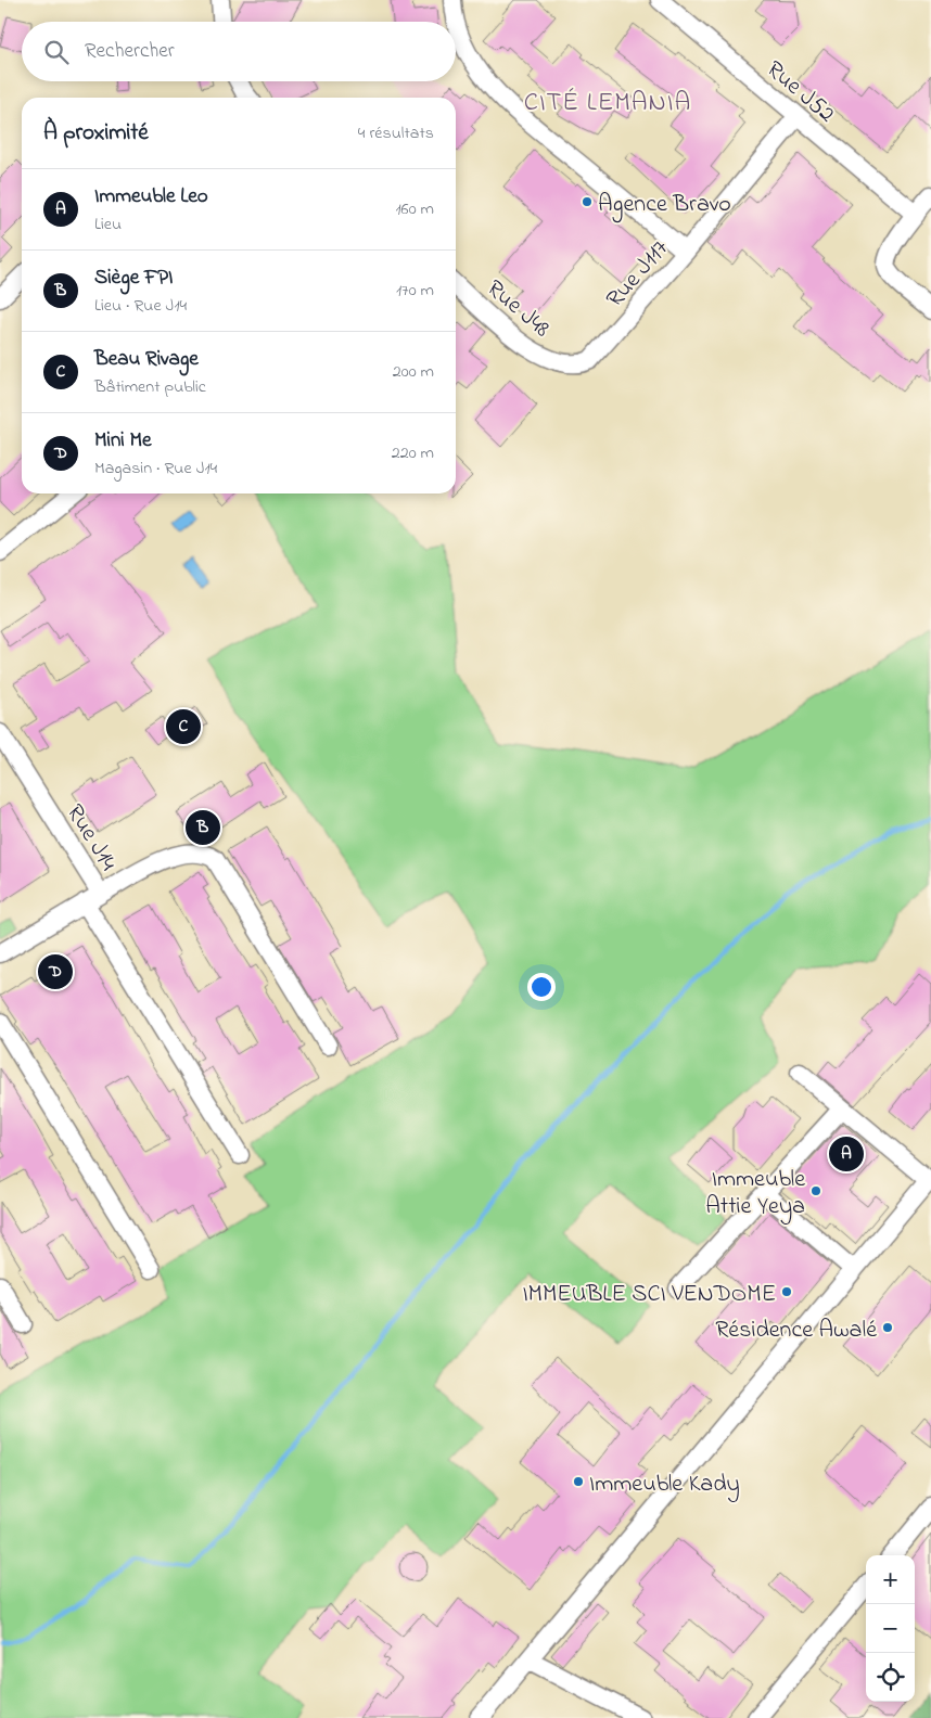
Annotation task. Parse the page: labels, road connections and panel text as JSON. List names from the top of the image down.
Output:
{
  "streets": {
    "street": [
      "Rue J52",
      "Rue J117",
      "Rue J48",
      "Rue J14"
    ]
  },
  "crossings": [
    ["Rue J52", "Rue J117"],
    ["Rue J117", "Rue J48"]
  ],
  "districts": ["CITÉ LEMANIA"],
  "places": [
    "Agence Bravo",
    "Immeuble Attie Yeya",
    "IMMEUBLE SCI VENDOME",
    "Résidence Awalé",
    "Immeuble Kady"
  ],
  "page": {
    "search": "Rechercher",
    "heading": ["À proximité", "4 résultats"],
    "list": [
      {
        "mark": "A",
        "name": "Immeuble Leo",
        "note": "Lieu",
        "value": "160 m"
      },
      {
        "mark": "B",
        "name": "Siège FPI",
        "note": "Lieu · Rue J14",
        "value": "170 m"
      },
      {
        "mark": "C",
        "name": "Beau Rivage",
        "note": "Bâtiment public",
        "value": "200 m"
      },
      {
        "mark": "D",
        "name": "Mini Me",
        "note": "Magasin · Rue J14",
        "value": "220 m"
      }
    ],
    "pins": [
      "C",
      "B",
      "D",
      "A"
    ],
    "map_buttons": ["+", "−"]
  }
}
